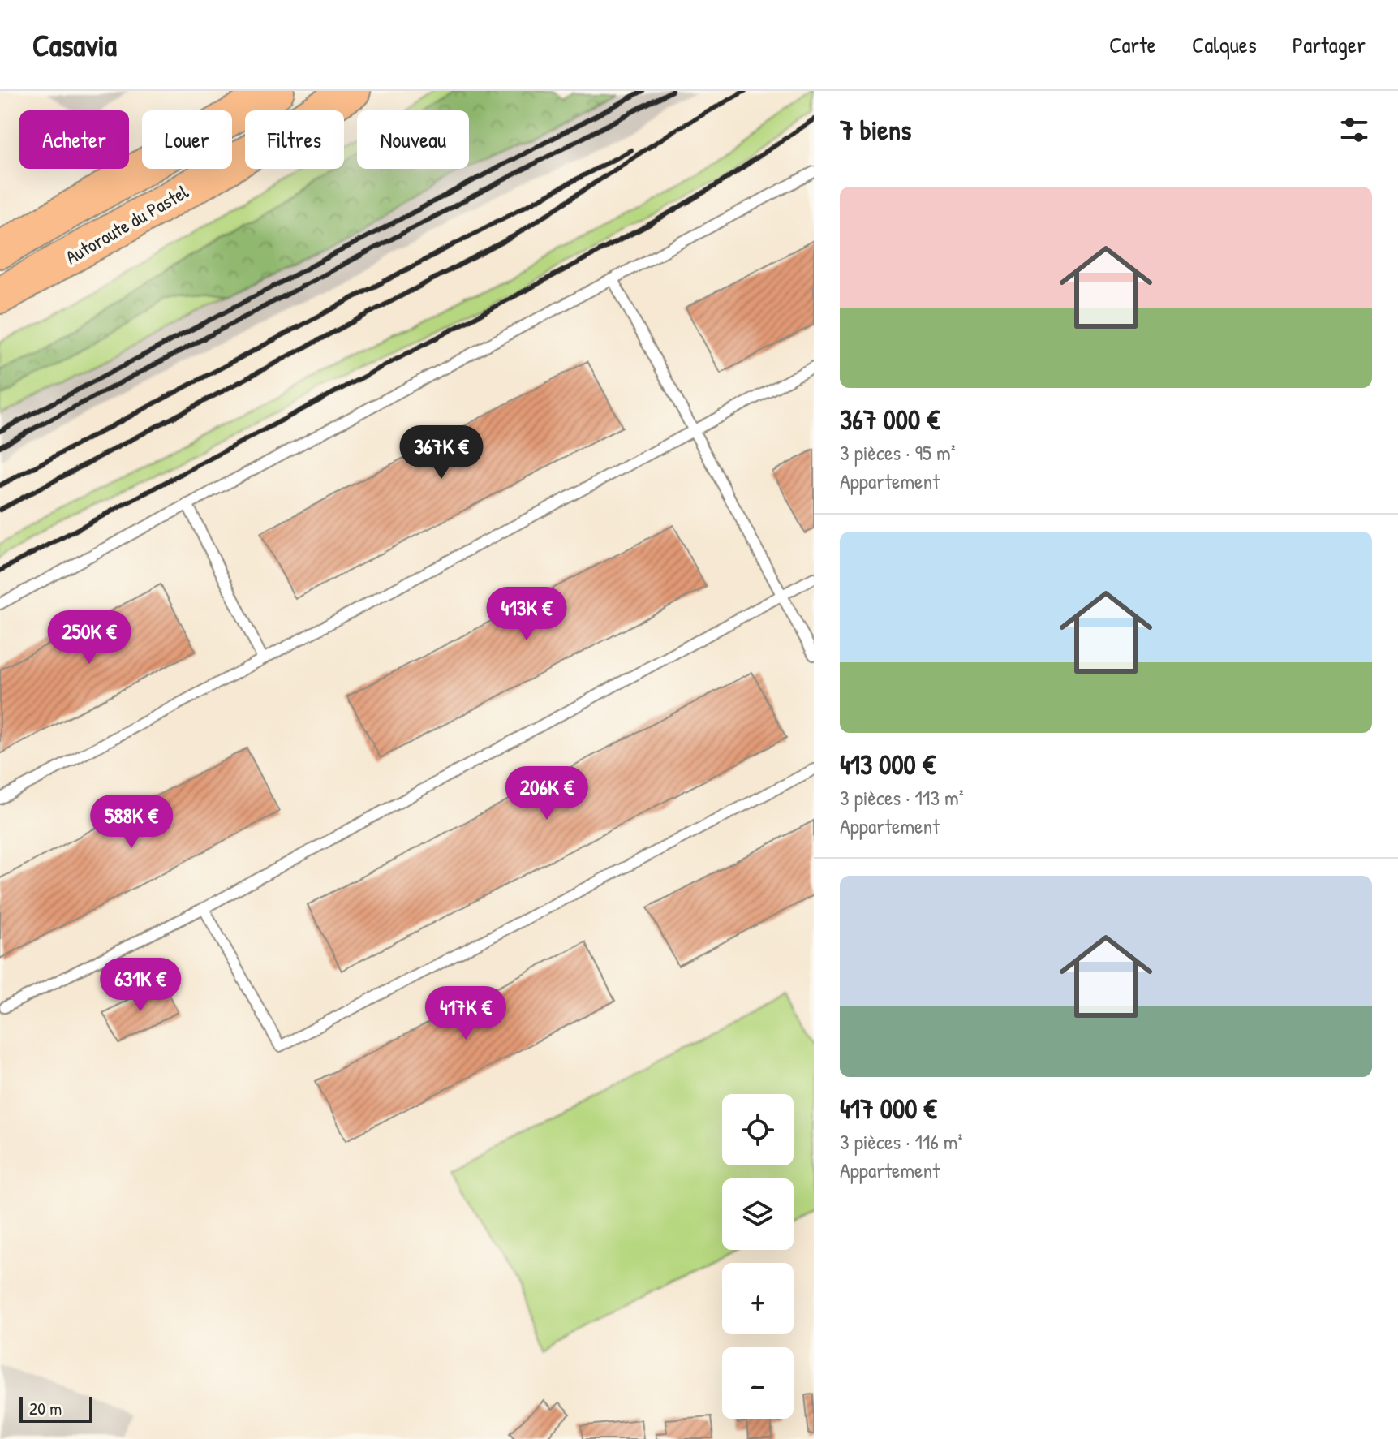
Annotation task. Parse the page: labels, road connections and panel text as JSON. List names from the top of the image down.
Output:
{
  "streets": {
    "highway": ["Autoroute du Pastel"]
  },
  "scale_bar": "20 m",
  "page": {
    "header": "Casavia",
    "nav": ["Carte", "Calques", "Partager"],
    "heading": "7 biens",
    "chip": [
      "Acheter",
      "Louer",
      "Filtres",
      "Nouveau"
    ],
    "list": [
      {
        "name": "367 000 €",
        "note": "3 pièces · 95 m² · Appartement"
      },
      {
        "name": "413 000 €",
        "note": "3 pièces · 113 m² · Appartement"
      },
      {
        "name": "417 000 €",
        "note": "3 pièces · 116 m² · Appartement"
      }
    ],
    "price": [
      "367K €",
      "413K €",
      "250K €",
      "206K €",
      "588K €",
      "631K €",
      "417K €"
    ],
    "map_buttons": ["+", "−"],
    "scale": "20 m"
  }
}
